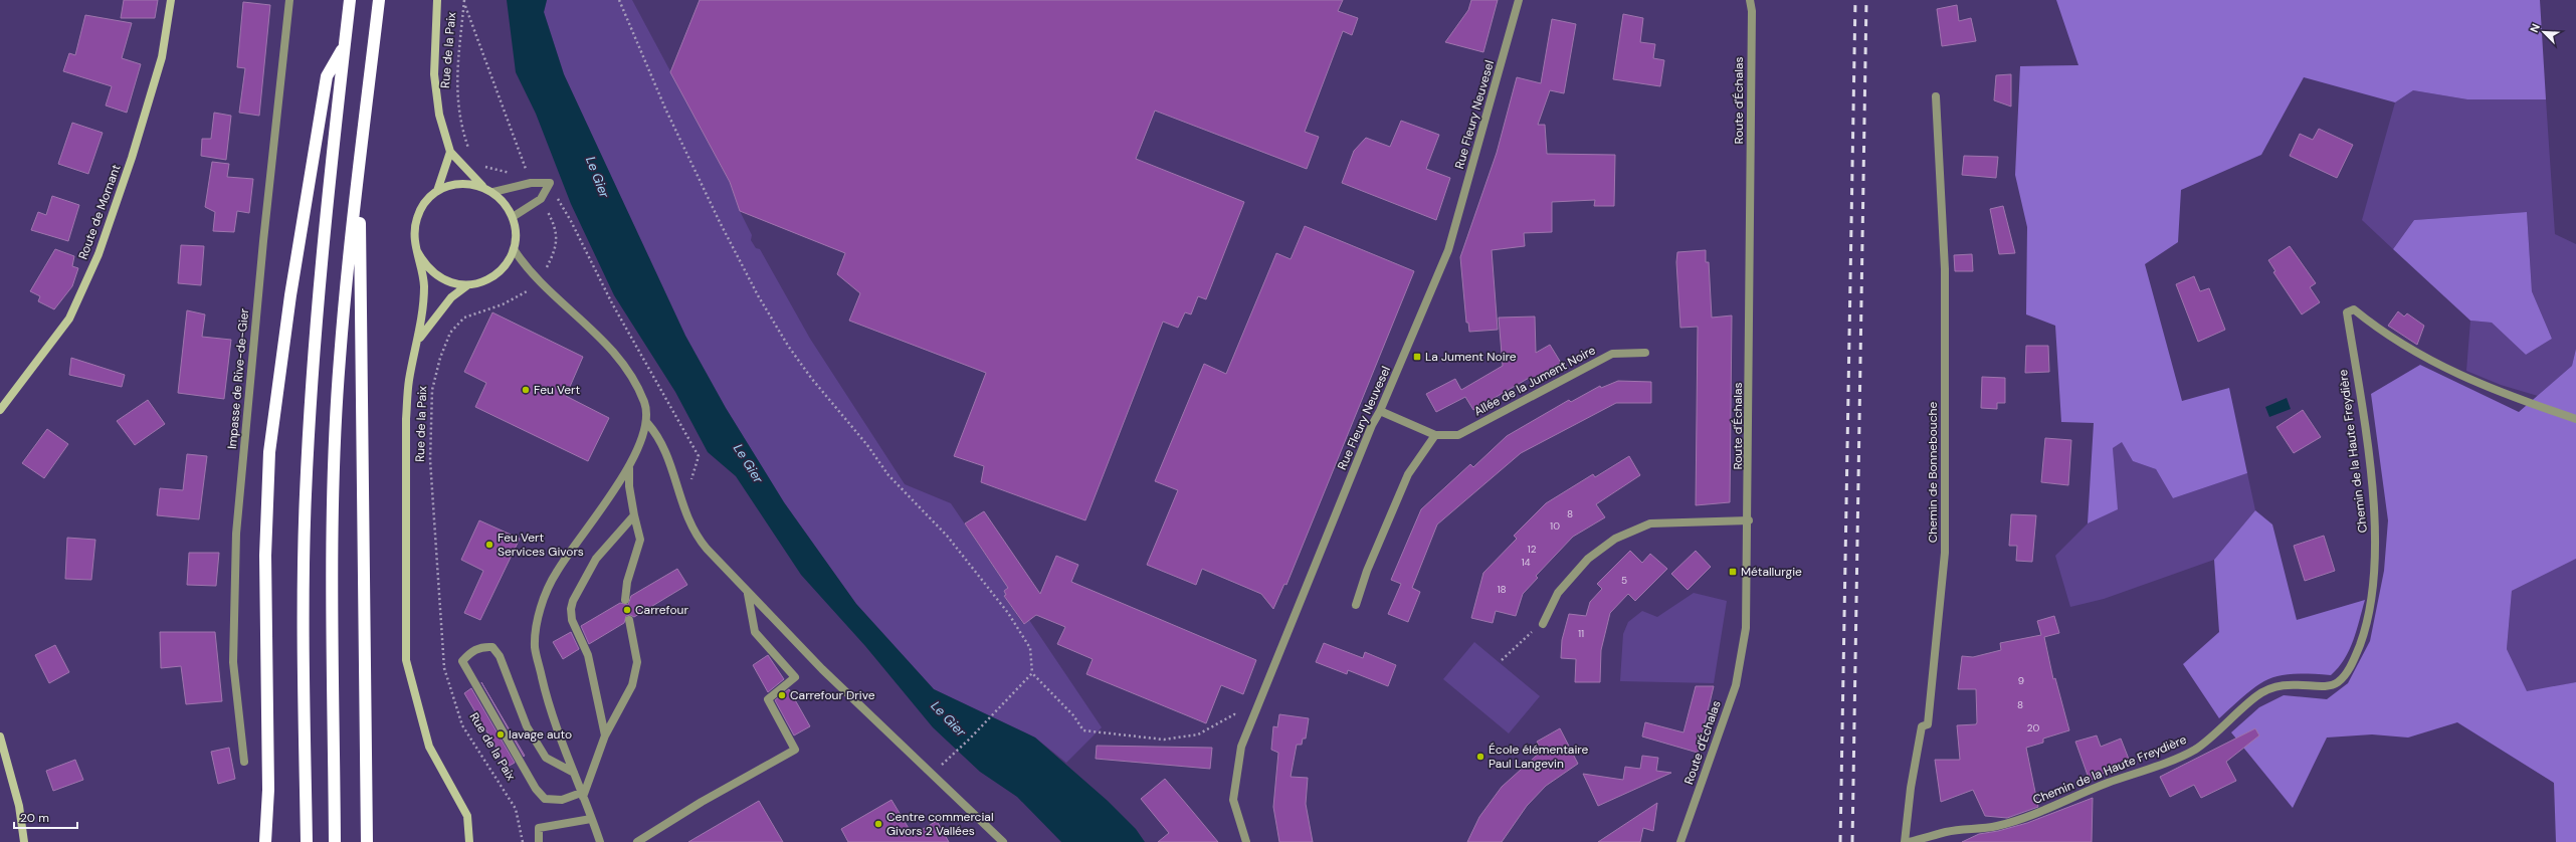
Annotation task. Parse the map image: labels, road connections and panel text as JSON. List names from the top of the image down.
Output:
{
  "streets": {
    "main road": ["Rue de la Paix", "Route de Mornant"],
    "street": [
      "Route d'Échalas",
      "Rue Fleury Neuvesel",
      "Impasse de Rive-de-Gier",
      "Allée de la Jument Noire",
      "Chemin de la Haute Freydière",
      "Chemin de Bonnebouche"
    ]
  },
  "crossings": [
    ["Rue Fleury Neuvesel", "Allée de la Jument Noire"]
  ],
  "water": ["Le Gier"],
  "places": {
    "transit": ["La Jument Noire", "Métallurgie"],
    "other": [
      "Feu Vert",
      "Feu Vert Services Givors",
      "Carrefour",
      "Carrefour Drive",
      "lavage auto",
      "École élémentaire Paul Langevin",
      "Centre commercial Givors 2 Vallées"
    ]
  },
  "house_numbers": [
    "8",
    "10",
    "12",
    "14",
    "5",
    "18",
    "11",
    "9",
    "8",
    "20"
  ],
  "scale_bar": "20 m",
  "north": "top left"
}
